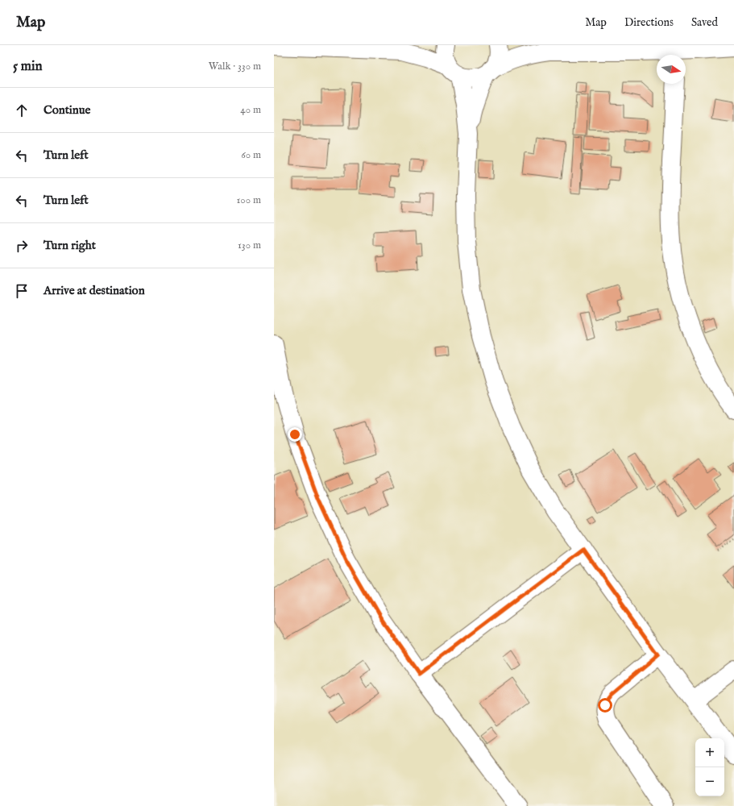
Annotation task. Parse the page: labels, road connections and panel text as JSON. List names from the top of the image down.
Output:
{
  "north": "right",
  "page": {
    "header": "Map",
    "nav": ["Map", "Directions", "Saved"],
    "heading": ["5 min", "Walk · 330 m"],
    "list": [
      ["Continue", "40 m"],
      ["Turn left", "60 m"],
      ["Turn left", "100 m"],
      ["Turn right", "130 m"],
      "Arrive at destination"
    ],
    "map_buttons": ["+", "−"]
  }
}
